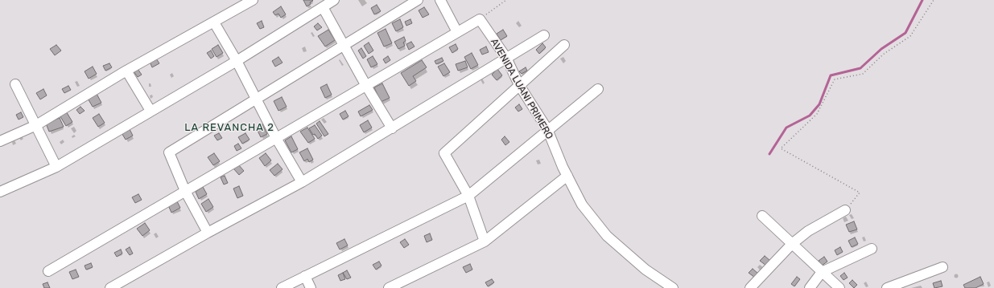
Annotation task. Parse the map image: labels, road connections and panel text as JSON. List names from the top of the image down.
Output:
{
  "streets": {
    "street": ["AVENIDA LUANI PRIMERO"]
  },
  "districts": ["LA REVANCHA 2"]
}
